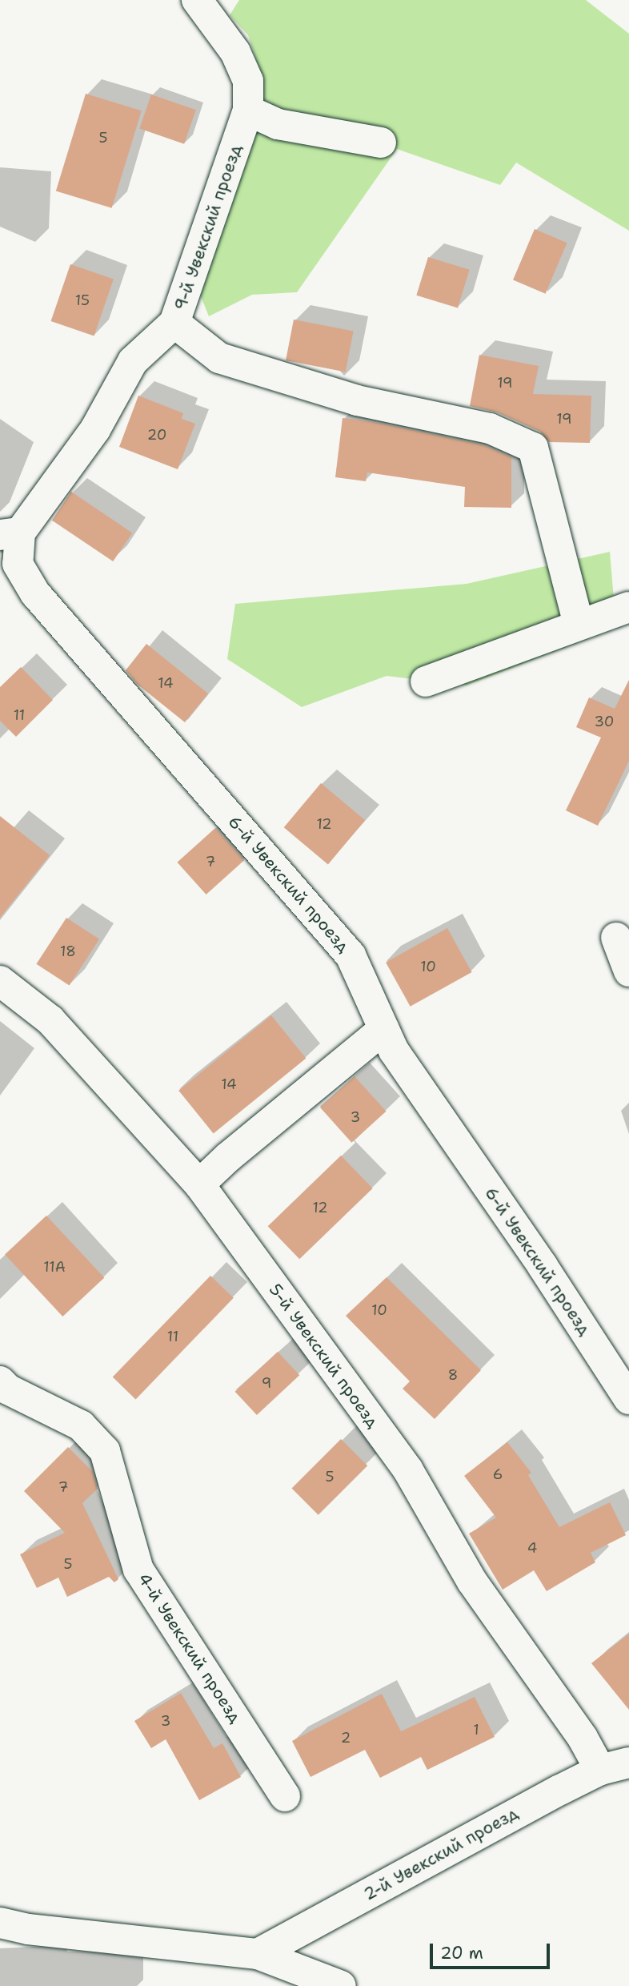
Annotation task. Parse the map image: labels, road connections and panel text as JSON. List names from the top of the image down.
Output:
{
  "streets": {
    "street": [
      "9-й Увекский проезд",
      "6-й Увекский проезд",
      "5-й Увекский проезд",
      "4-й Увекский проезд",
      "2-й Увекский проезд"
    ]
  },
  "crossings": [
    ["9-й Увекский проезд", "6-й Увекский проезд"],
    ["5-й Увекский проезд", "2-й Увекский проезд"]
  ],
  "house_numbers": [
    "5",
    "15",
    "19",
    "19",
    "20",
    "14",
    "11",
    "30",
    "12",
    "7",
    "18",
    "10",
    "14",
    "3",
    "12",
    "11А",
    "10",
    "11",
    "8",
    "9",
    "6",
    "5",
    "7",
    "4",
    "5",
    "3",
    "1",
    "2"
  ],
  "scale_bar": "20 m"
}
